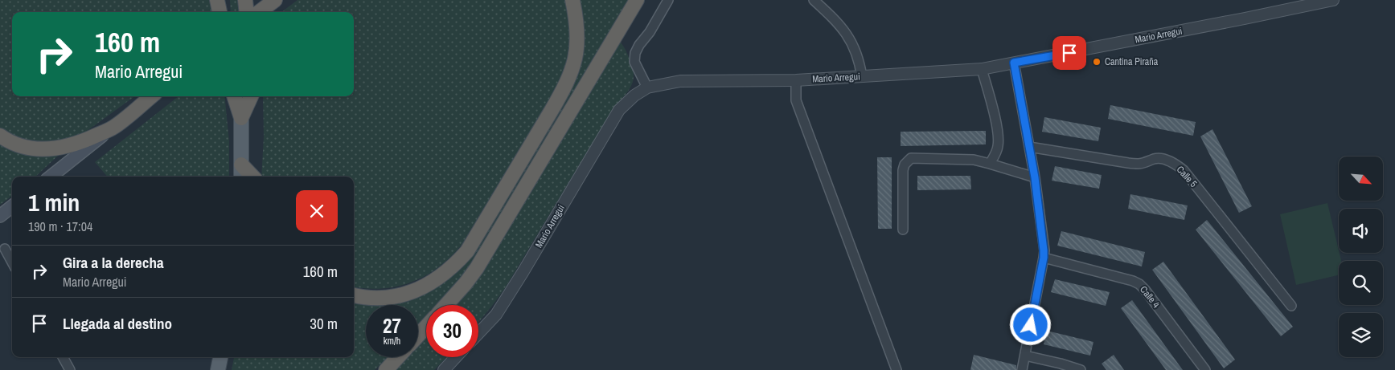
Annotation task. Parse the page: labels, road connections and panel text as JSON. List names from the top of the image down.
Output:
{
  "streets": {
    "street": ["Mario Arregui", "Calle 5", "Calle 4"]
  },
  "places": ["Cantina Piraña"],
  "north": "bottom right",
  "page": {
    "turn": ["160 m", "Mario Arregui"],
    "heading": ["1 min", "190 m · 17:04"],
    "list": [
      {
        "name": "Gira a la derecha",
        "note": "Mario Arregui",
        "value": "160 m"
      },
      {
        "name": "Llegada al destino",
        "value": "30 m"
      }
    ],
    "speed": "27 km/h",
    "limit": "30"
  }
}
